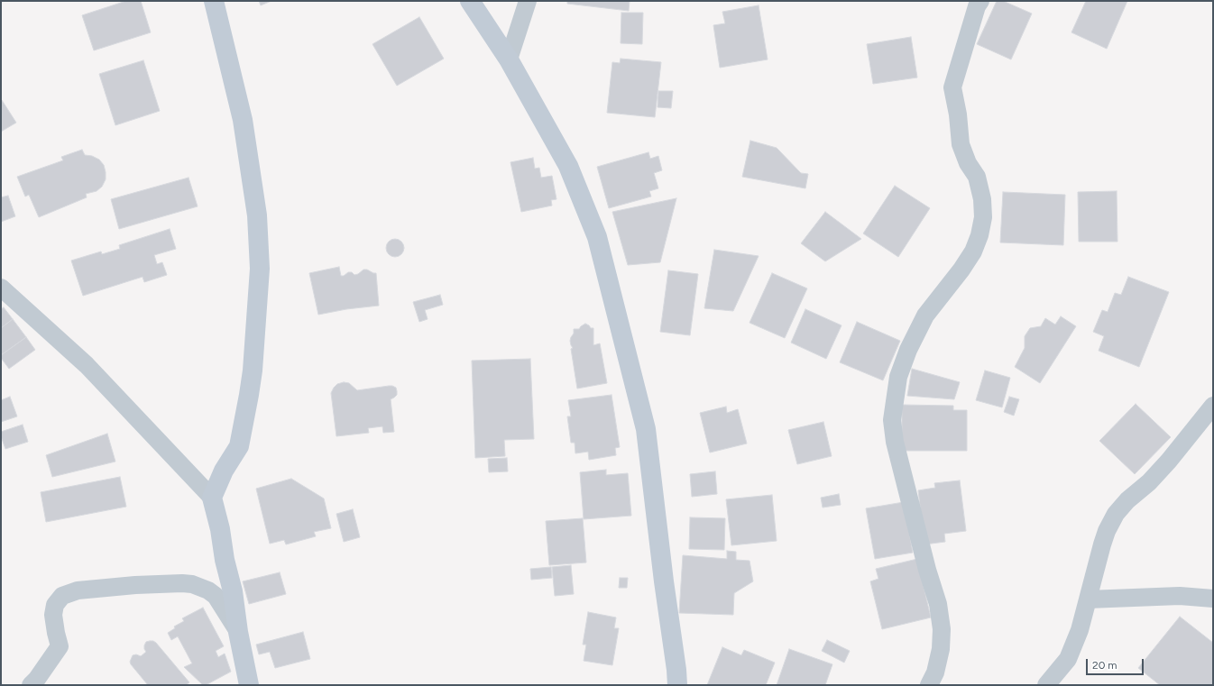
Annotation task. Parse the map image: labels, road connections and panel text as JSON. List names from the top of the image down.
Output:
{
  "scale_bar": "20 m"
}
